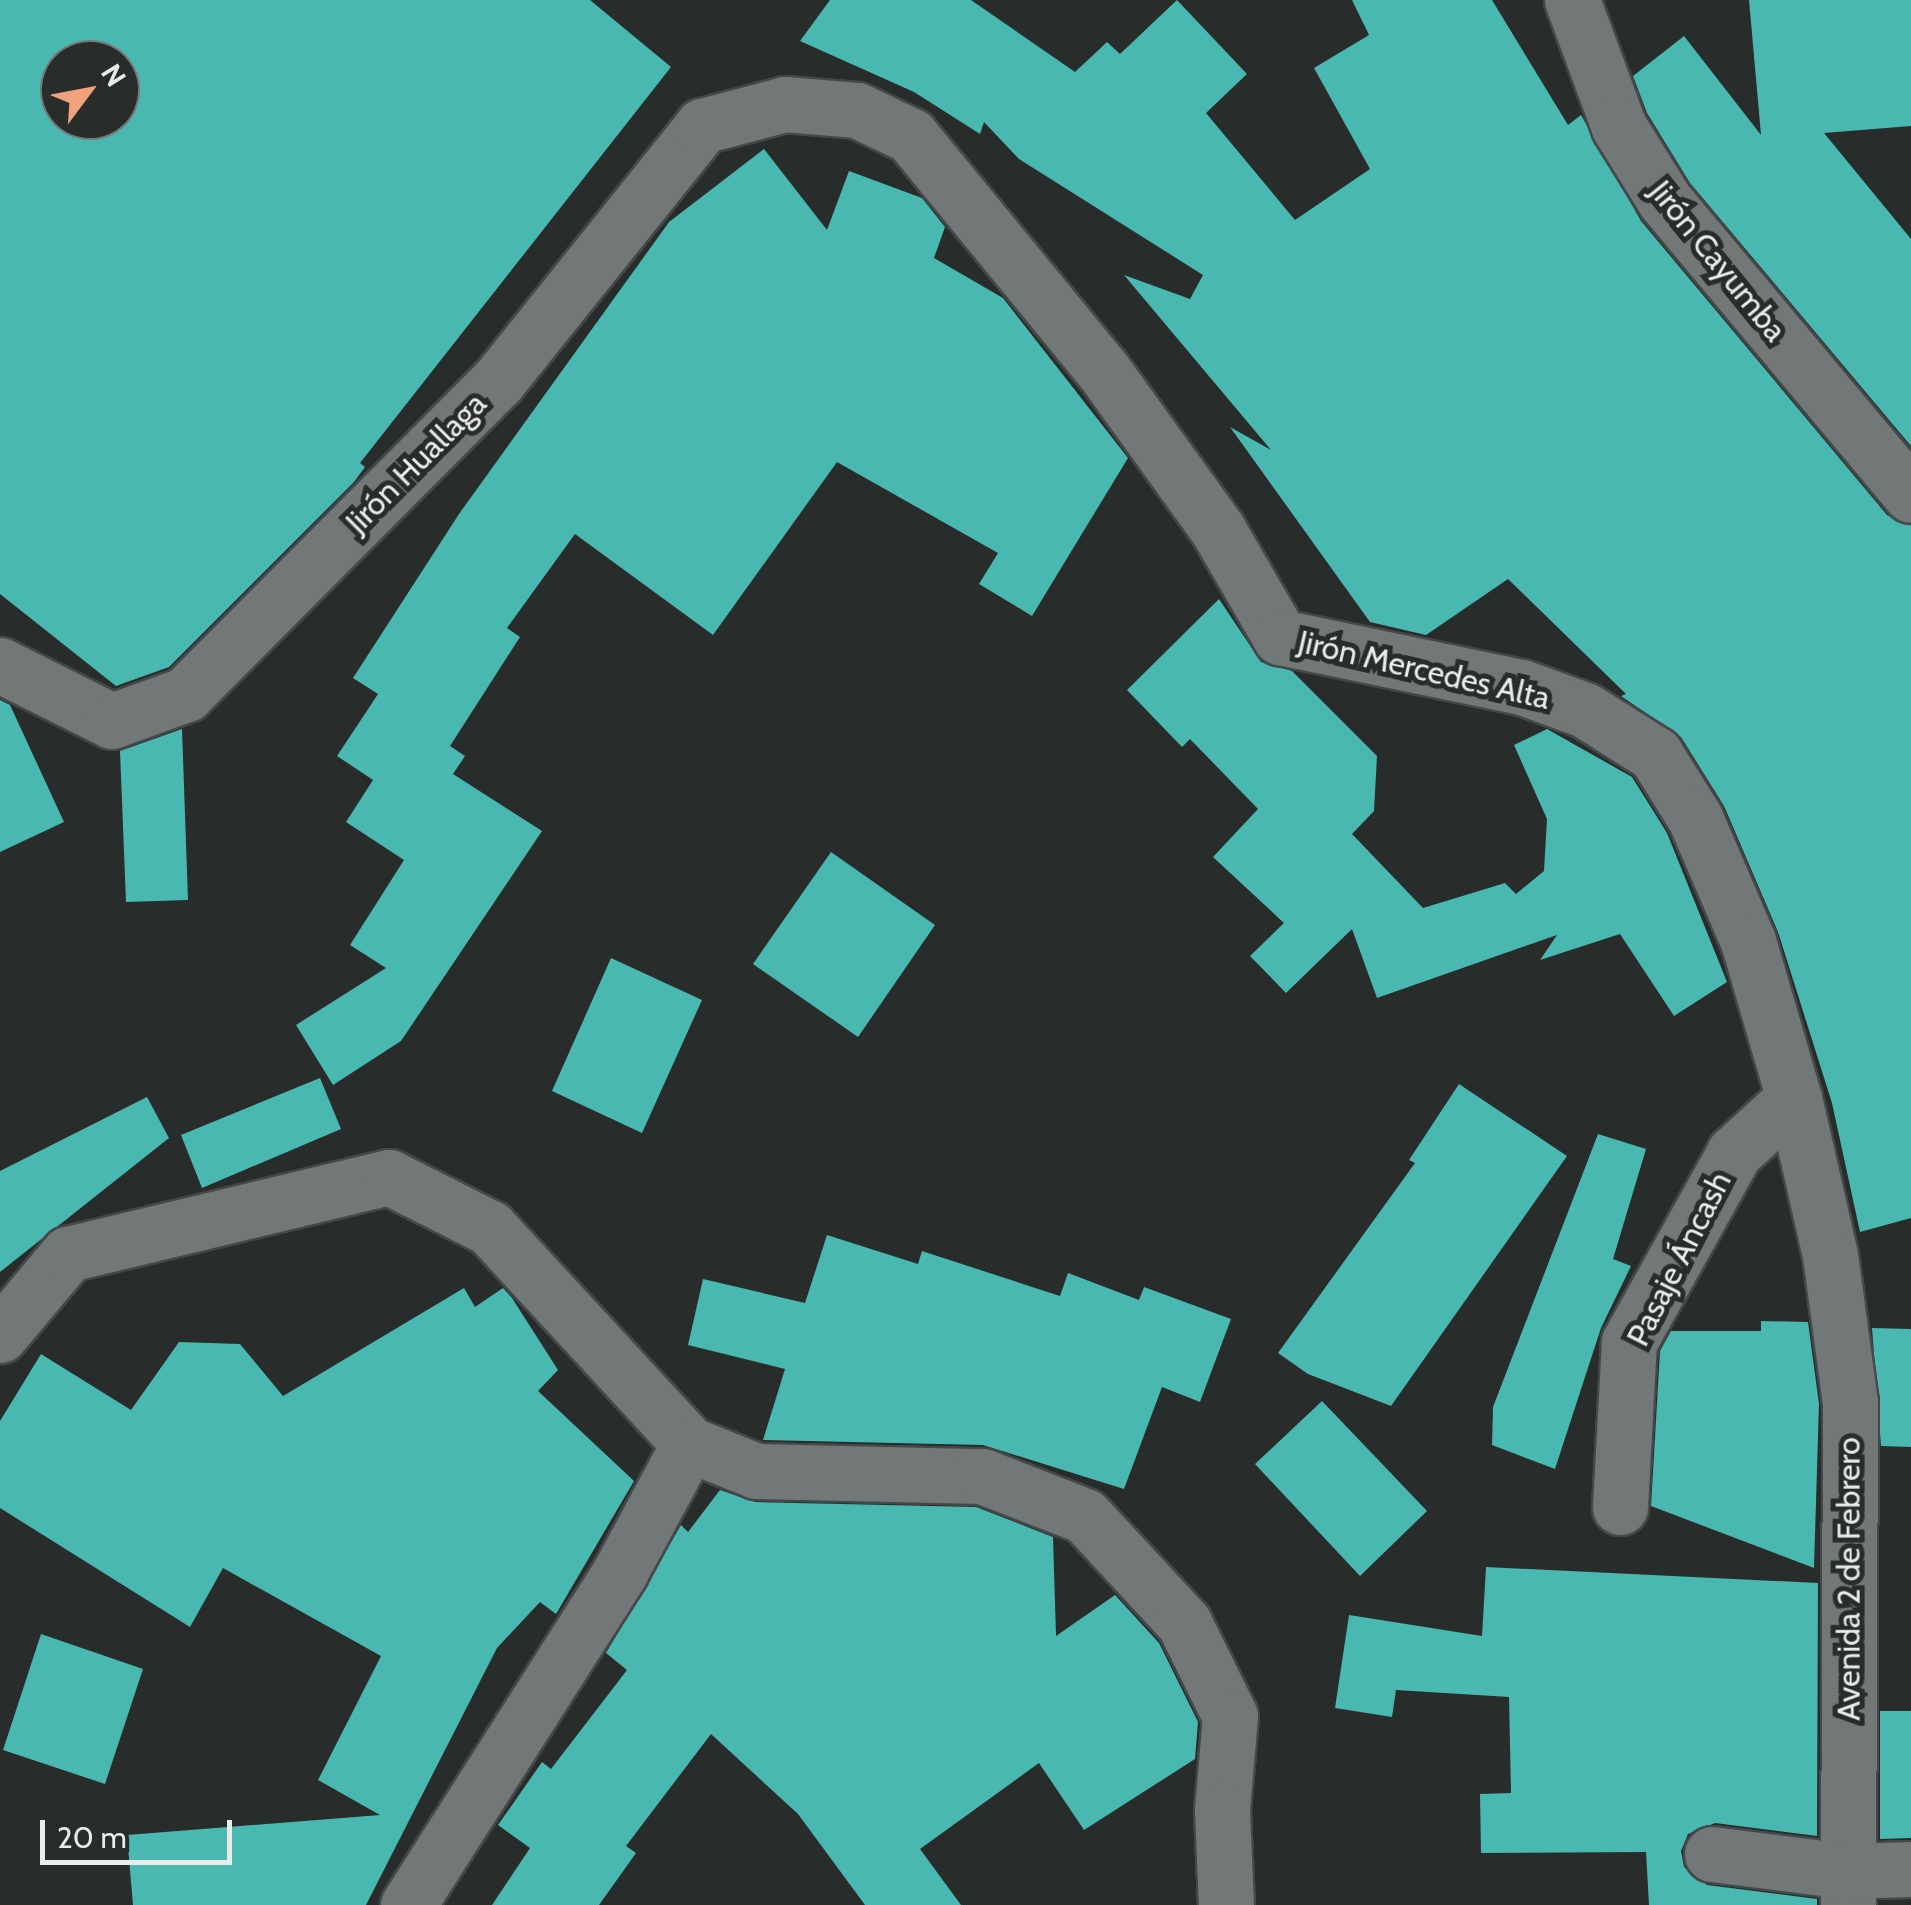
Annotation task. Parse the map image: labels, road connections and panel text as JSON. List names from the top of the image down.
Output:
{
  "streets": {
    "street": [
      "Jirón Cayumba",
      "Jirón Huallaga",
      "Jirón Mercedes Alta",
      "Pasaje Áncash",
      "Avenida 2 de Febrero"
    ]
  },
  "crossings": [
    ["Jirón Huallaga", "Jirón Mercedes Alta"],
    ["Jirón Mercedes Alta", "Pasaje Áncash"],
    ["Jirón Mercedes Alta", "Avenida 2 de Febrero"]
  ],
  "scale_bar": "20 m",
  "north": "top right"
}
